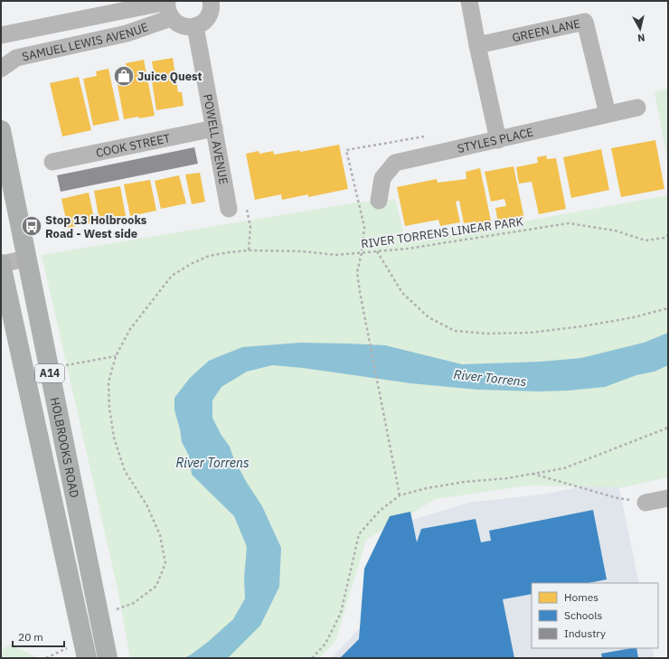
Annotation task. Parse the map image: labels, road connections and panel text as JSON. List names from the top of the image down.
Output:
{
  "streets": {
    "main road": ["A14", "HOLBROOKS ROAD"],
    "street": [
      "GREEN LANE",
      "SAMUEL LEWIS AVENUE",
      "POWELL AVENUE",
      "STYLES PLACE",
      "COOK STREET"
    ],
    "path": ["RIVER TORRENS LINEAR PARK"]
  },
  "crossings": [
    ["GREEN LANE", "STYLES PLACE"],
    ["POWELL AVENUE", "COOK STREET"],
    ["RIVER TORRENS LINEAR PARK", "HOLBROOKS ROAD"]
  ],
  "water": ["River Torrens"],
  "places": {
    "shop": ["Juice Quest"],
    "bus stop": ["Stop 13 Holbrooks Road - West side"]
  },
  "legend": ["Homes", "Schools", "Industry"],
  "scale_bar": "20 m",
  "north": "bottom"
}
